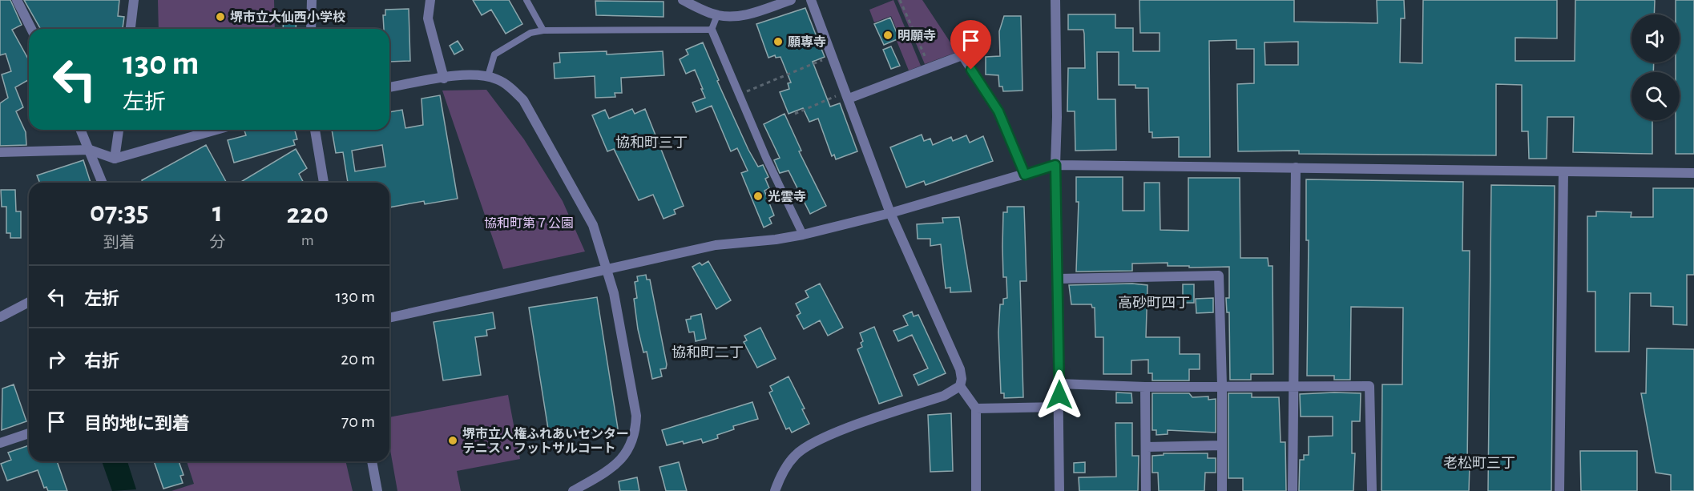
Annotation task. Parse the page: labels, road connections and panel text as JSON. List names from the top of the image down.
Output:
{
  "districts": [
    "協和町三丁",
    "高砂町四丁",
    "協和町二丁",
    "老松町三丁"
  ],
  "parks": ["協和町第７公園"],
  "places": [
    "堺市立大仙西小学校",
    "明願寺",
    "願専寺",
    "光雲寺",
    "堺市立人権ふれあいセンター テニス・フットサルコート"
  ],
  "page": {
    "turn": ["130 m", "左折"],
    "eta": [
      "07:35",
      "到着",
      "1",
      "分",
      "220",
      "m"
    ],
    "list": [
      {
        "name": "左折",
        "value": "130 m"
      },
      {
        "name": "右折",
        "value": "20 m"
      },
      {
        "name": "目的地に到着",
        "value": "70 m"
      }
    ]
  }
}
